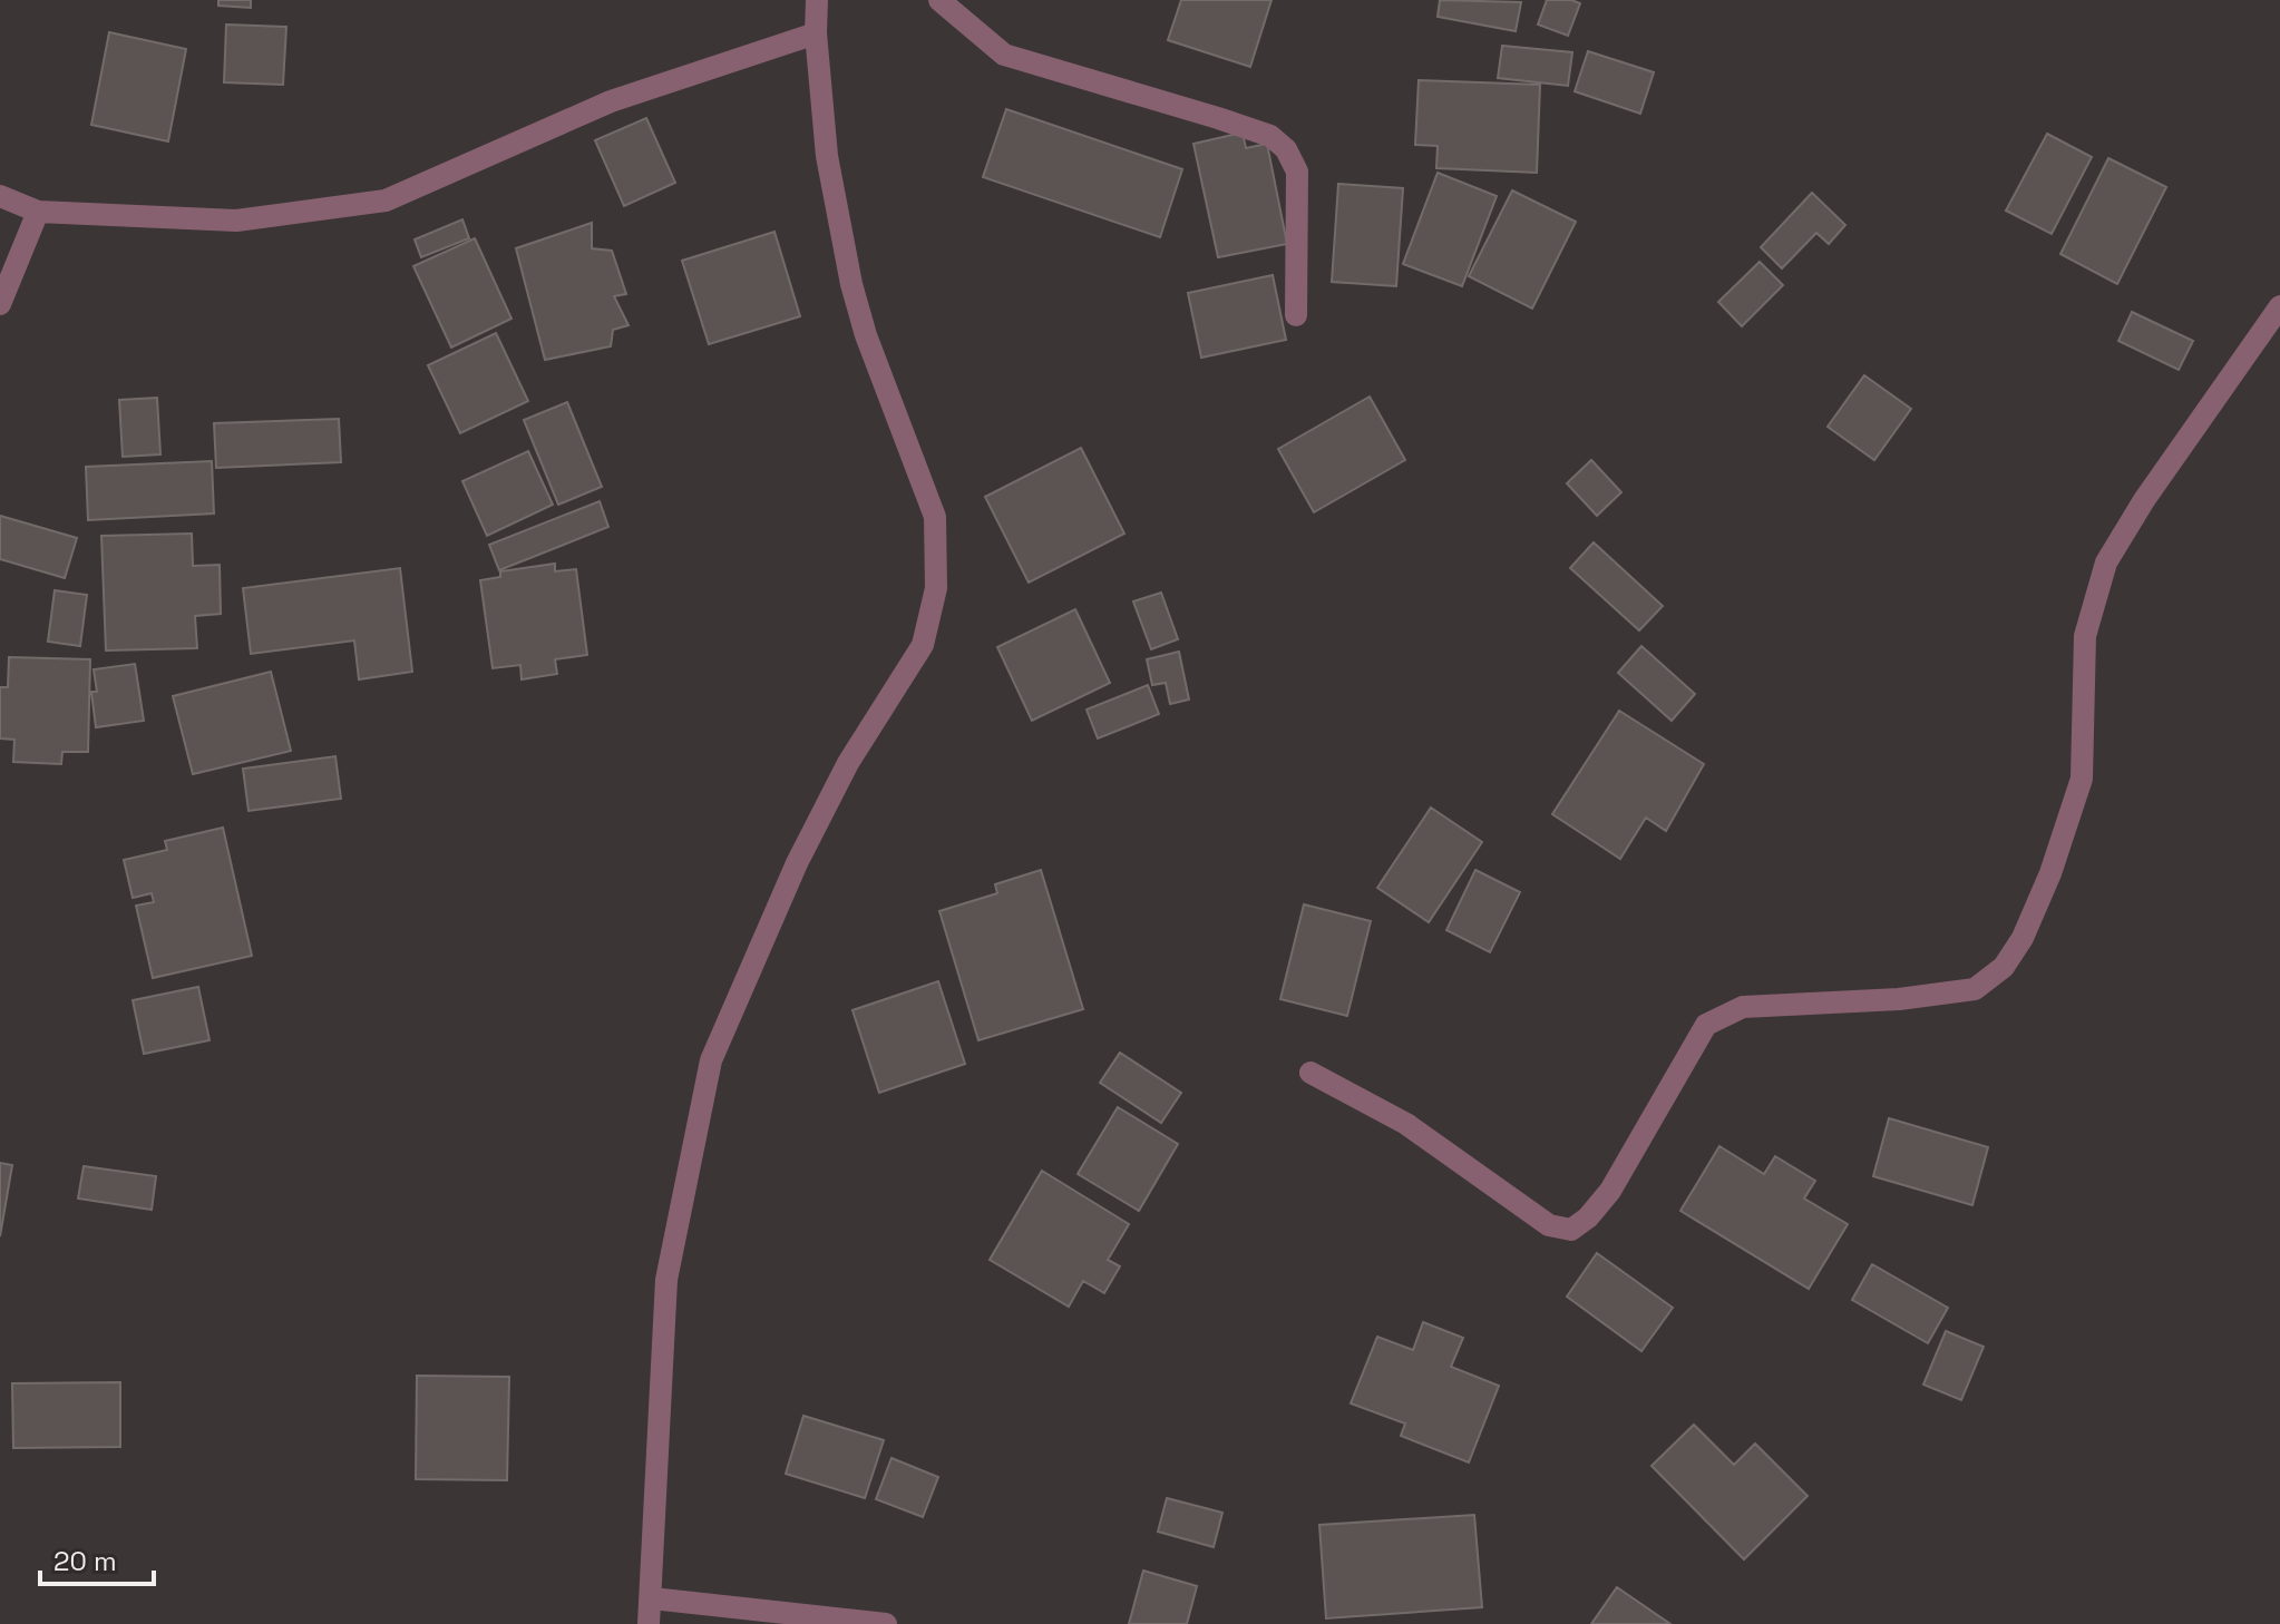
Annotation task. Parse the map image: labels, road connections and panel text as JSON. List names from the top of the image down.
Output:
{
  "scale_bar": "20 m"
}
